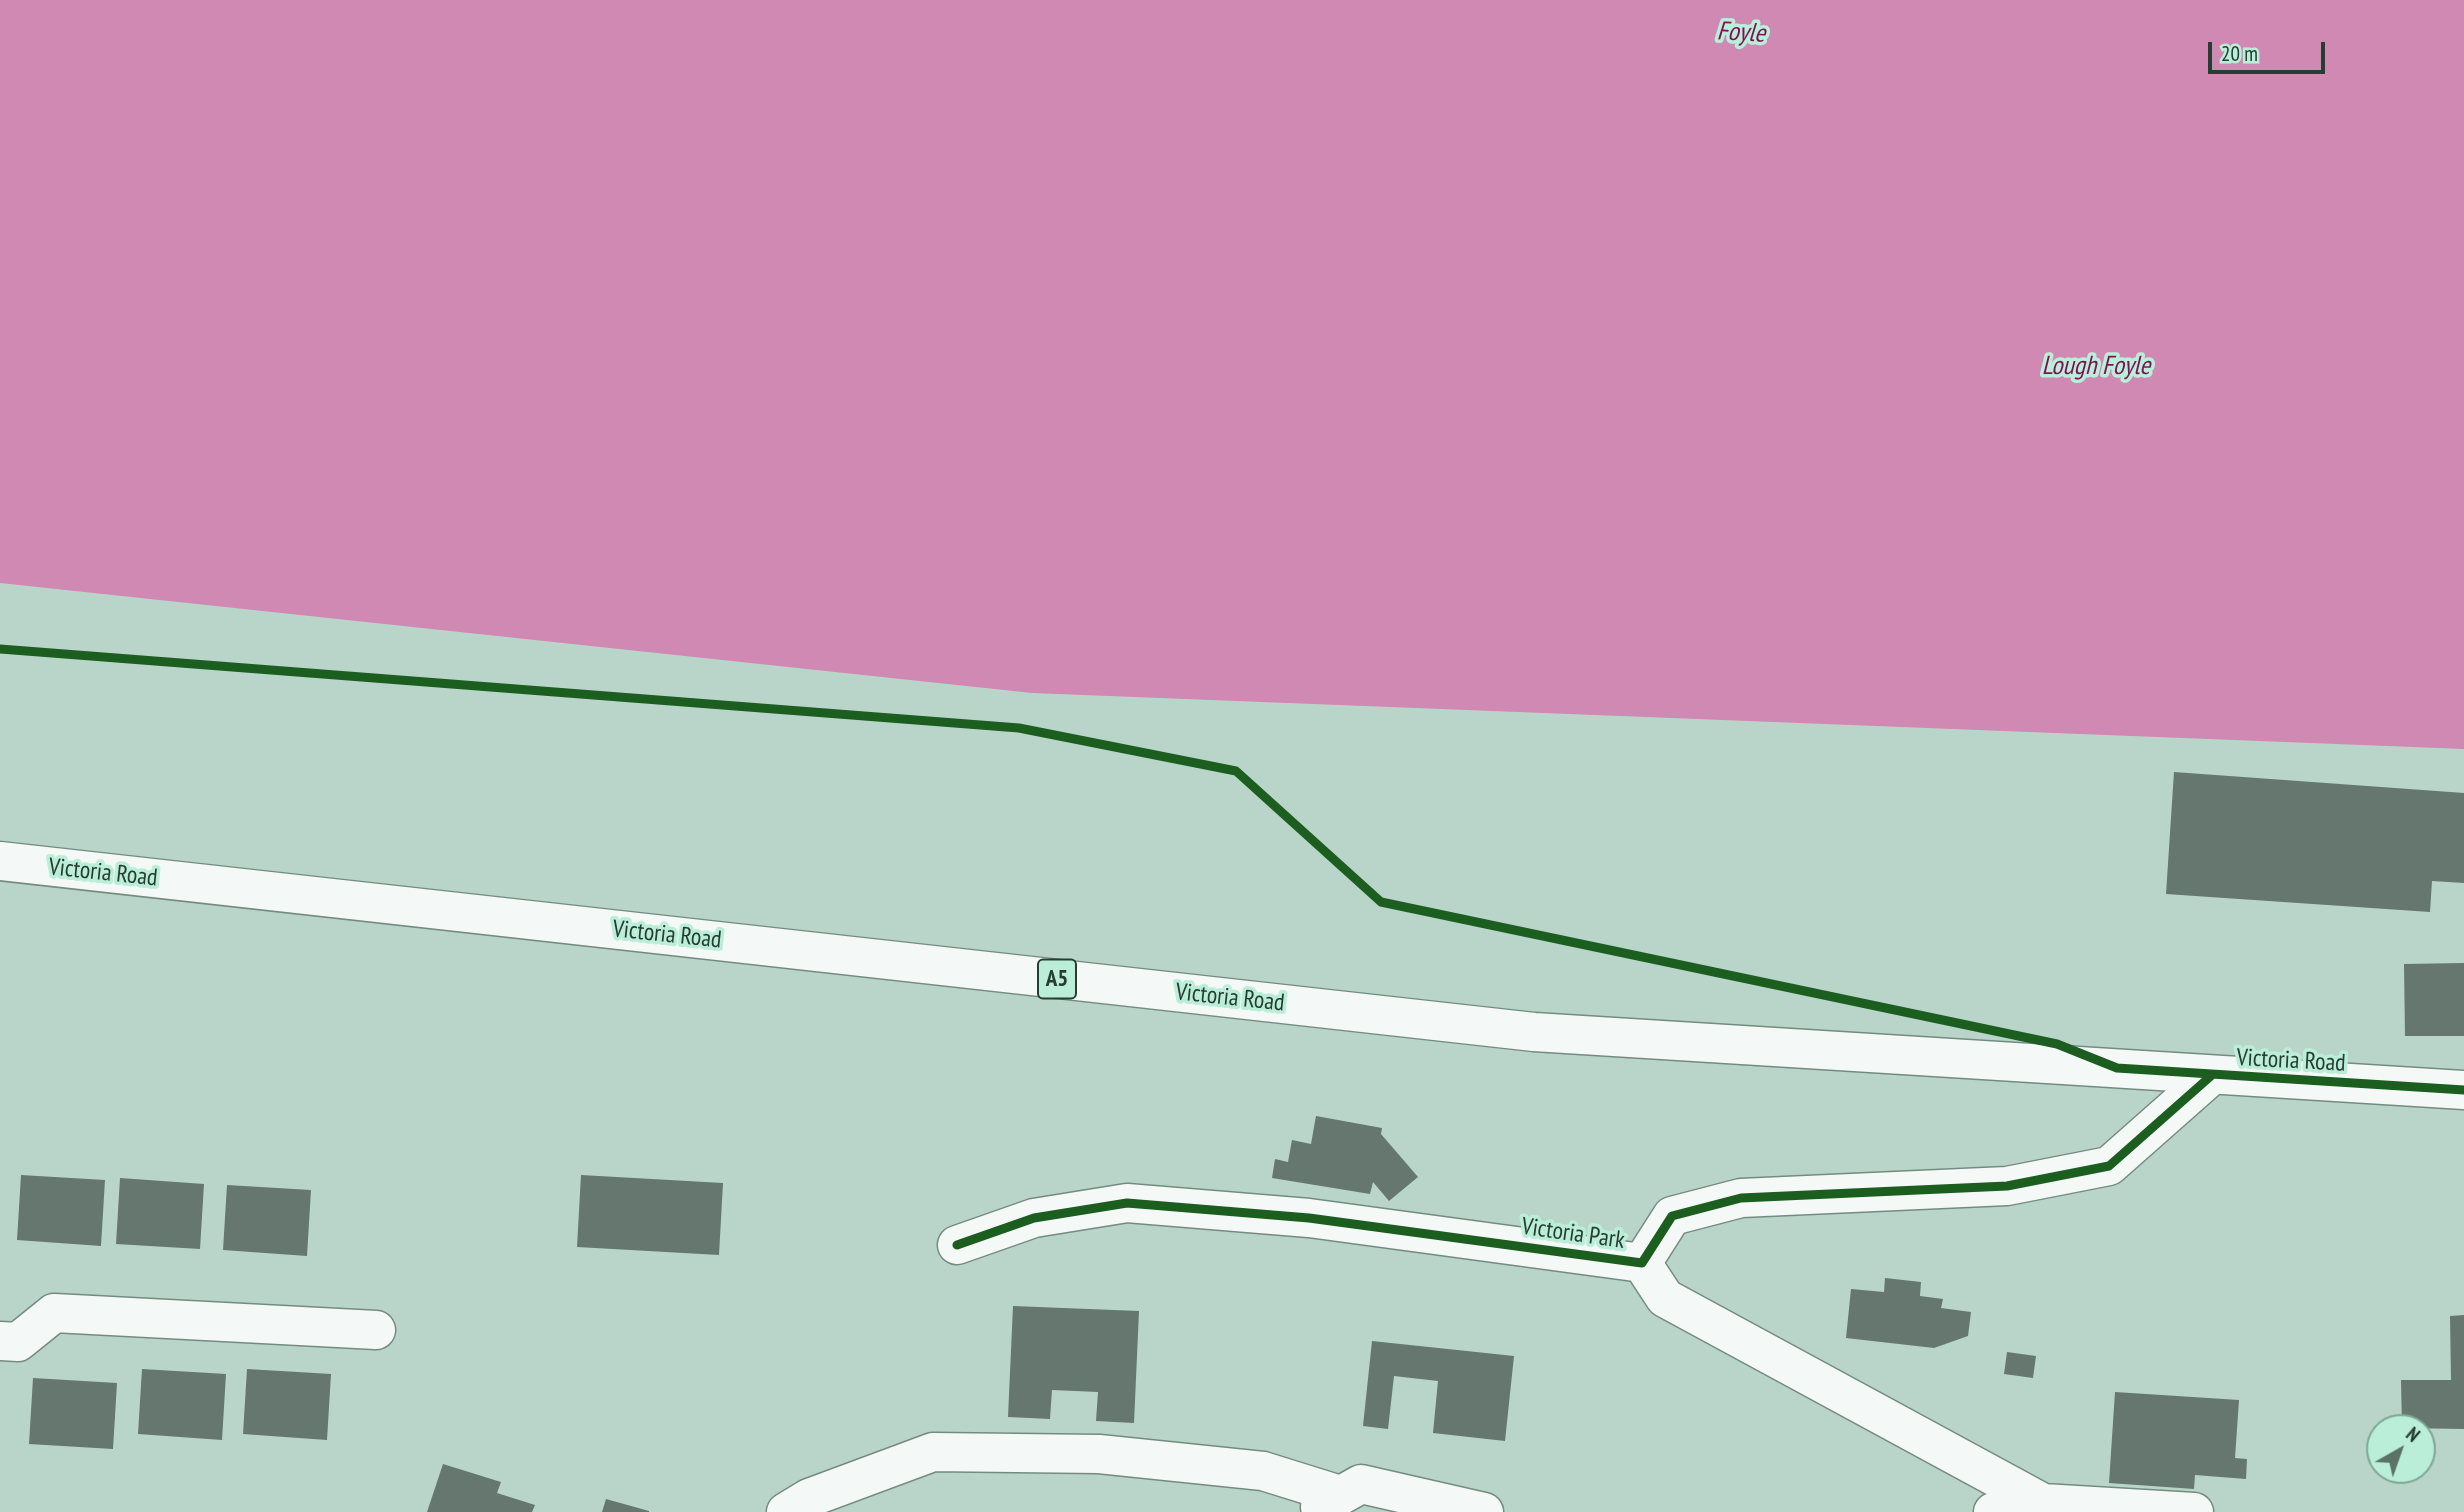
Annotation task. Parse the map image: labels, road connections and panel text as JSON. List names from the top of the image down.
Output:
{
  "streets": {
    "main road": ["Victoria Road", "A5", "Victoria Park"]
  },
  "crossings": [
    ["Victoria Road", "Victoria Park"]
  ],
  "water": ["Foyle", "Lough Foyle"],
  "scale_bar": "20 m",
  "north": "top right"
}
